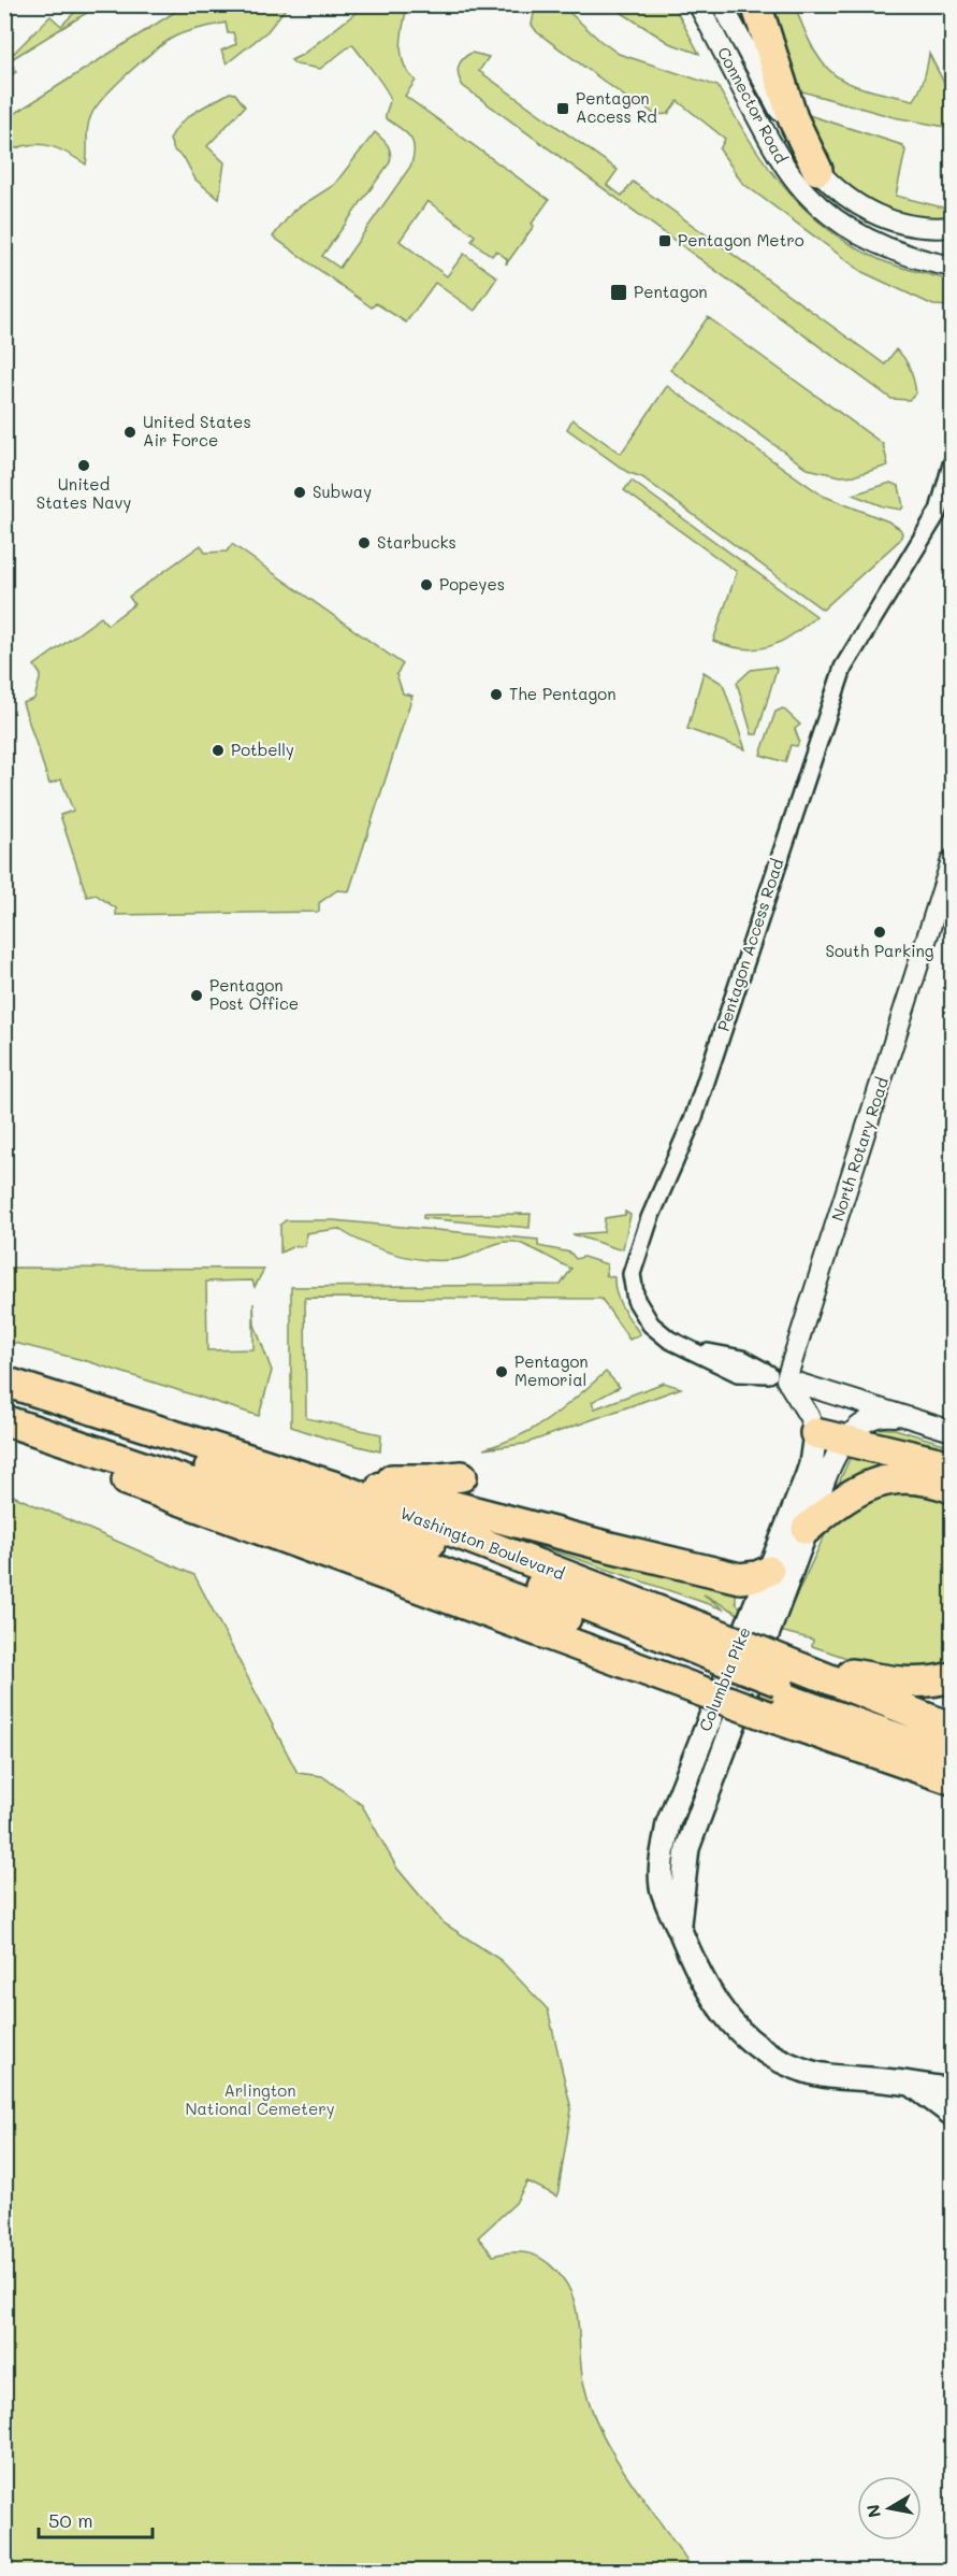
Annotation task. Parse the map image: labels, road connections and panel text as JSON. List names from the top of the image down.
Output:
{
  "streets": {
    "highway": ["Washington Boulevard"],
    "main road": ["Columbia Pike"],
    "street": ["Connector Road", "Pentagon Access Road", "North Rotary Road"]
  },
  "crossings": [
    ["Pentagon Access Road", "North Rotary Road"],
    ["Pentagon Access Road", "Columbia Pike"]
  ],
  "parks": ["Arlington National Cemetery"],
  "places": {
    "transit": ["Pentagon Access Rd", "Pentagon Metro", "Pentagon"],
    "other": [
      "United States Air Force",
      "United States Navy",
      "Subway",
      "Starbucks",
      "Popeyes",
      "The Pentagon",
      "Potbelly",
      "South Parking",
      "Pentagon Post Office",
      "Pentagon Memorial"
    ]
  },
  "scale_bar": "50 m",
  "north": "left"
}
